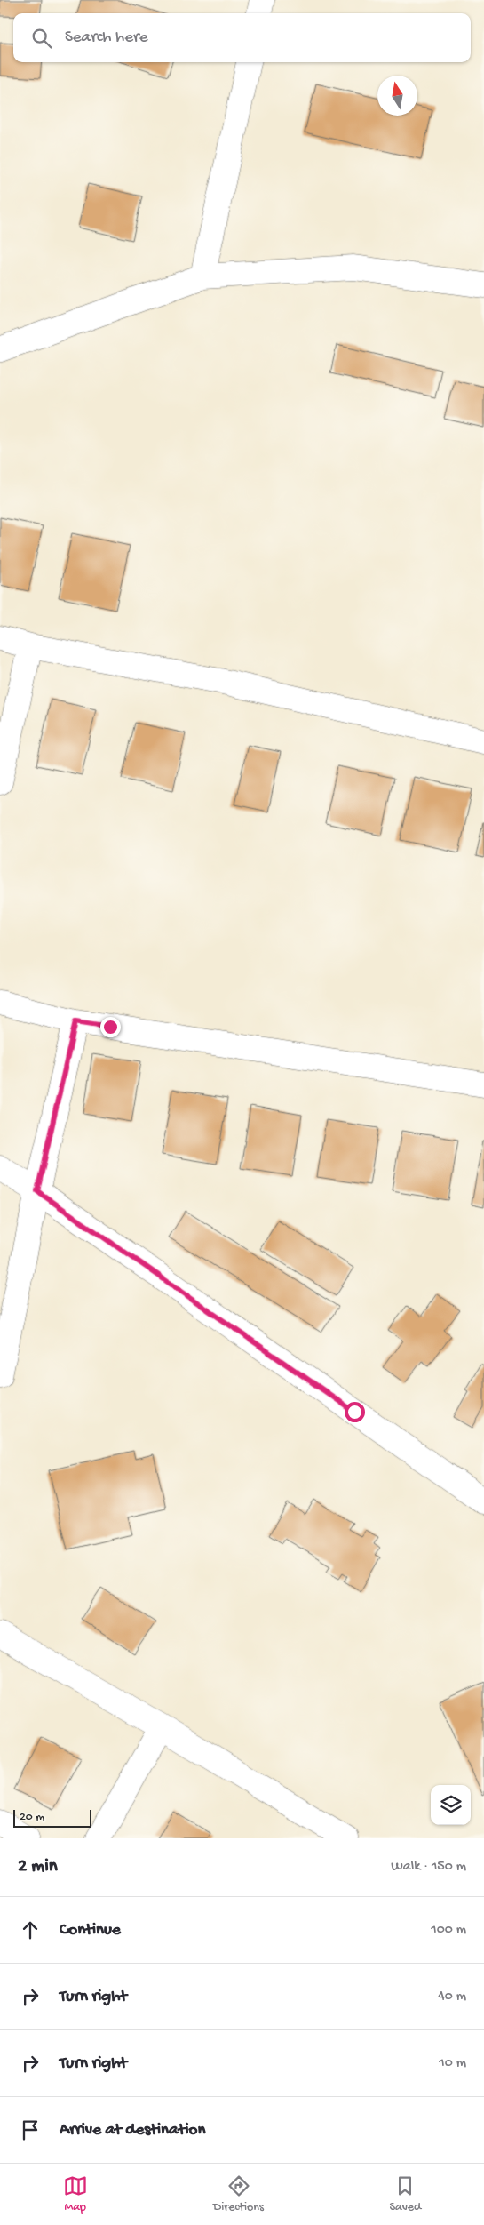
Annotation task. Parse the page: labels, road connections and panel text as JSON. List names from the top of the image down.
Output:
{
  "scale_bar": "20 m",
  "north": "top",
  "page": {
    "search": "Search here",
    "scale": "20 m",
    "heading": ["2 min", "Walk · 150 m"],
    "list": [
      ["Continue", "100 m"],
      ["Turn right", "40 m"],
      ["Turn right", "10 m"],
      "Arrive at destination"
    ],
    "nav": ["Map", "Directions", "Saved"]
  }
}
